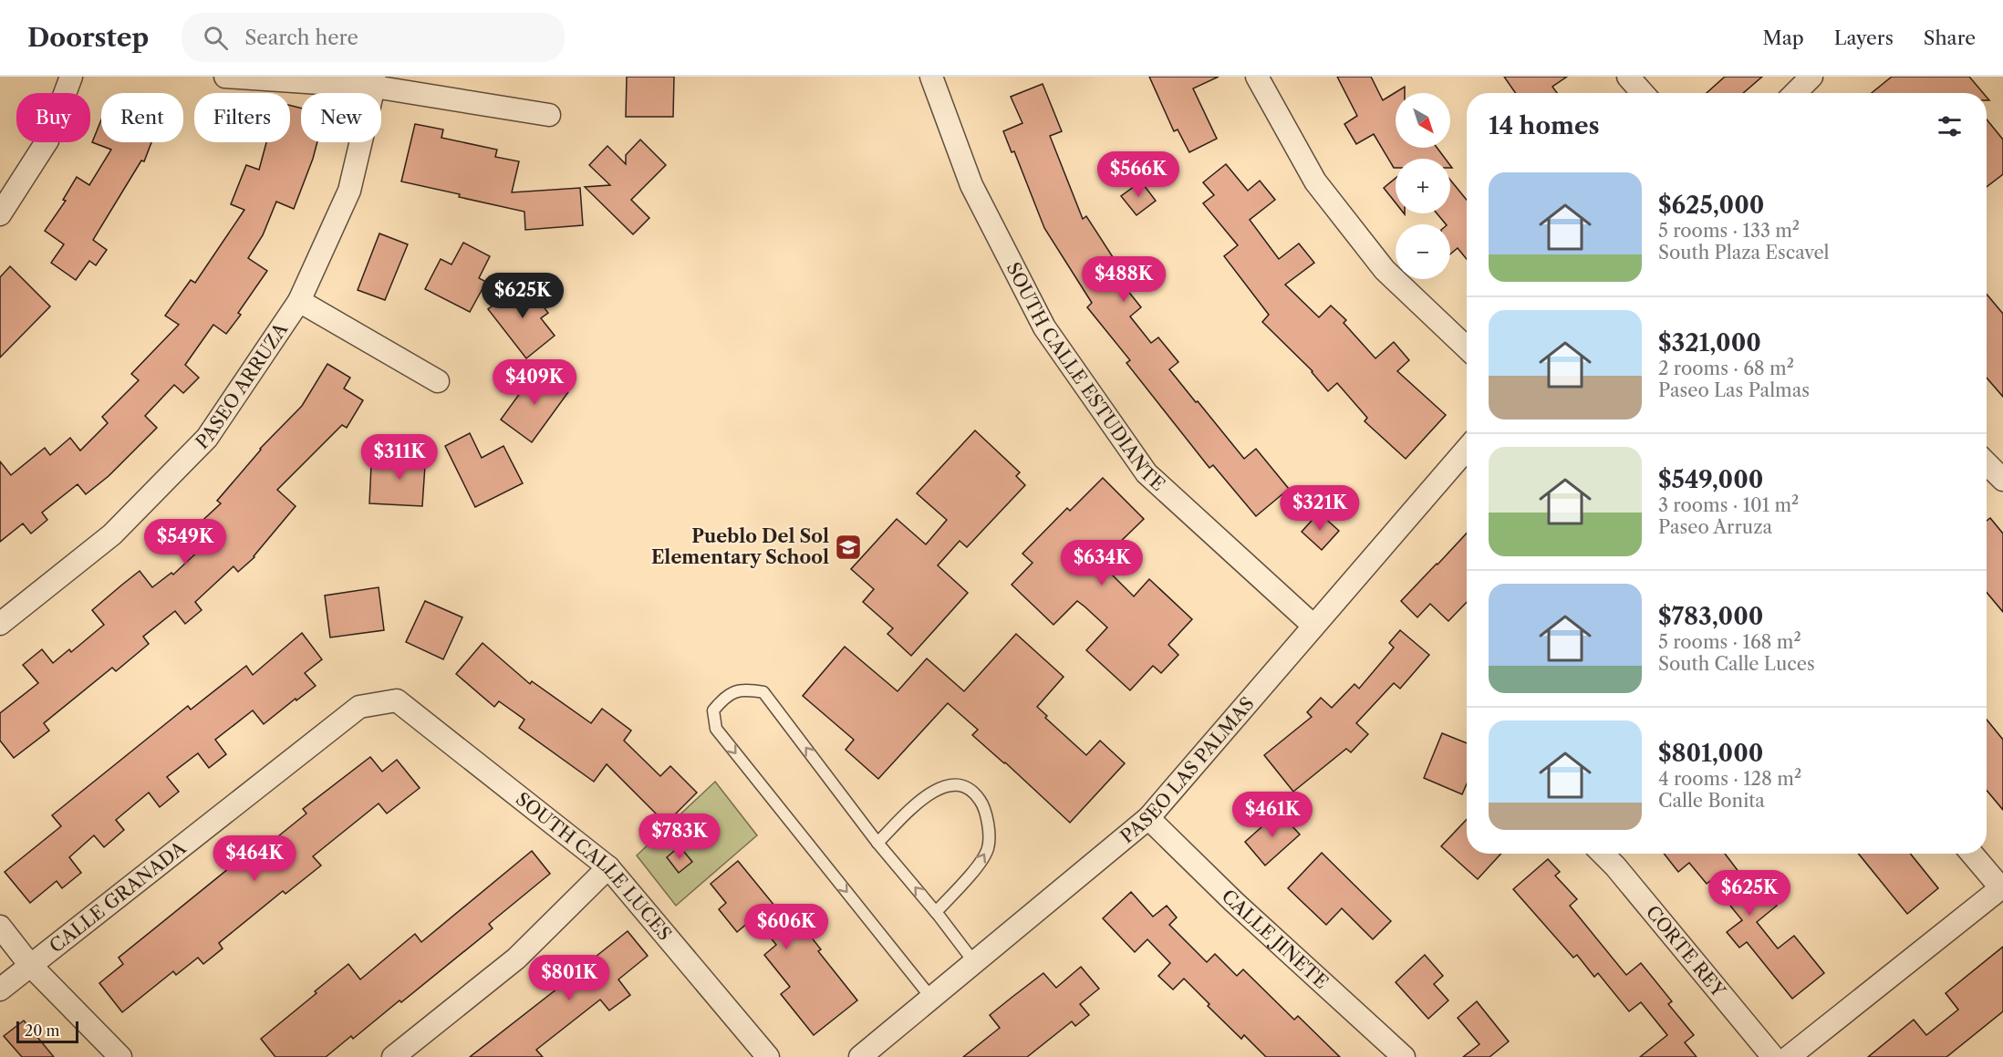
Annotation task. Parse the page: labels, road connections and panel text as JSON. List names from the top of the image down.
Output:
{
  "streets": {
    "street": [
      "SOUTH CALLE ESTUDIANTE",
      "PASEO ARRUZA",
      "PASEO LAS PALMAS",
      "SOUTH CALLE LUCES",
      "CALLE GRANADA",
      "CALLE JINETE",
      "CORTE REY"
    ]
  },
  "crossings": [
    ["SOUTH CALLE ESTUDIANTE", "PASEO LAS PALMAS"],
    ["PASEO LAS PALMAS", "CALLE JINETE"],
    ["SOUTH CALLE LUCES", "CALLE GRANADA"]
  ],
  "places": {
    "school or university": ["Pueblo Del Sol Elementary School"]
  },
  "scale_bar": "20 m",
  "north": "bottom right",
  "page": {
    "header": "Doorstep",
    "search": "Search here",
    "nav": ["Map", "Layers", "Share"],
    "map_buttons": ["+", "−"],
    "chip": [
      "Buy",
      "Rent",
      "Filters",
      "New"
    ],
    "heading": "14 homes",
    "price": [
      "$566K",
      "$488K",
      "$625K",
      "$409K",
      "$311K",
      "$321K",
      "$549K",
      "$634K",
      "$461K",
      "$783K",
      "$464K",
      "$625K",
      "$606K",
      "$801K"
    ],
    "list": [
      {
        "name": "$625,000",
        "note": "5 rooms · 133 m² · South Plaza Escavel"
      },
      {
        "name": "$321,000",
        "note": "2 rooms · 68 m² · Paseo Las Palmas"
      },
      {
        "name": "$549,000",
        "note": "3 rooms · 101 m² · Paseo Arruza"
      },
      {
        "name": "$783,000",
        "note": "5 rooms · 168 m² · South Calle Luces"
      },
      {
        "name": "$801,000",
        "note": "4 rooms · 128 m² · Calle Bonita"
      }
    ],
    "scale": "20 m"
  }
}
